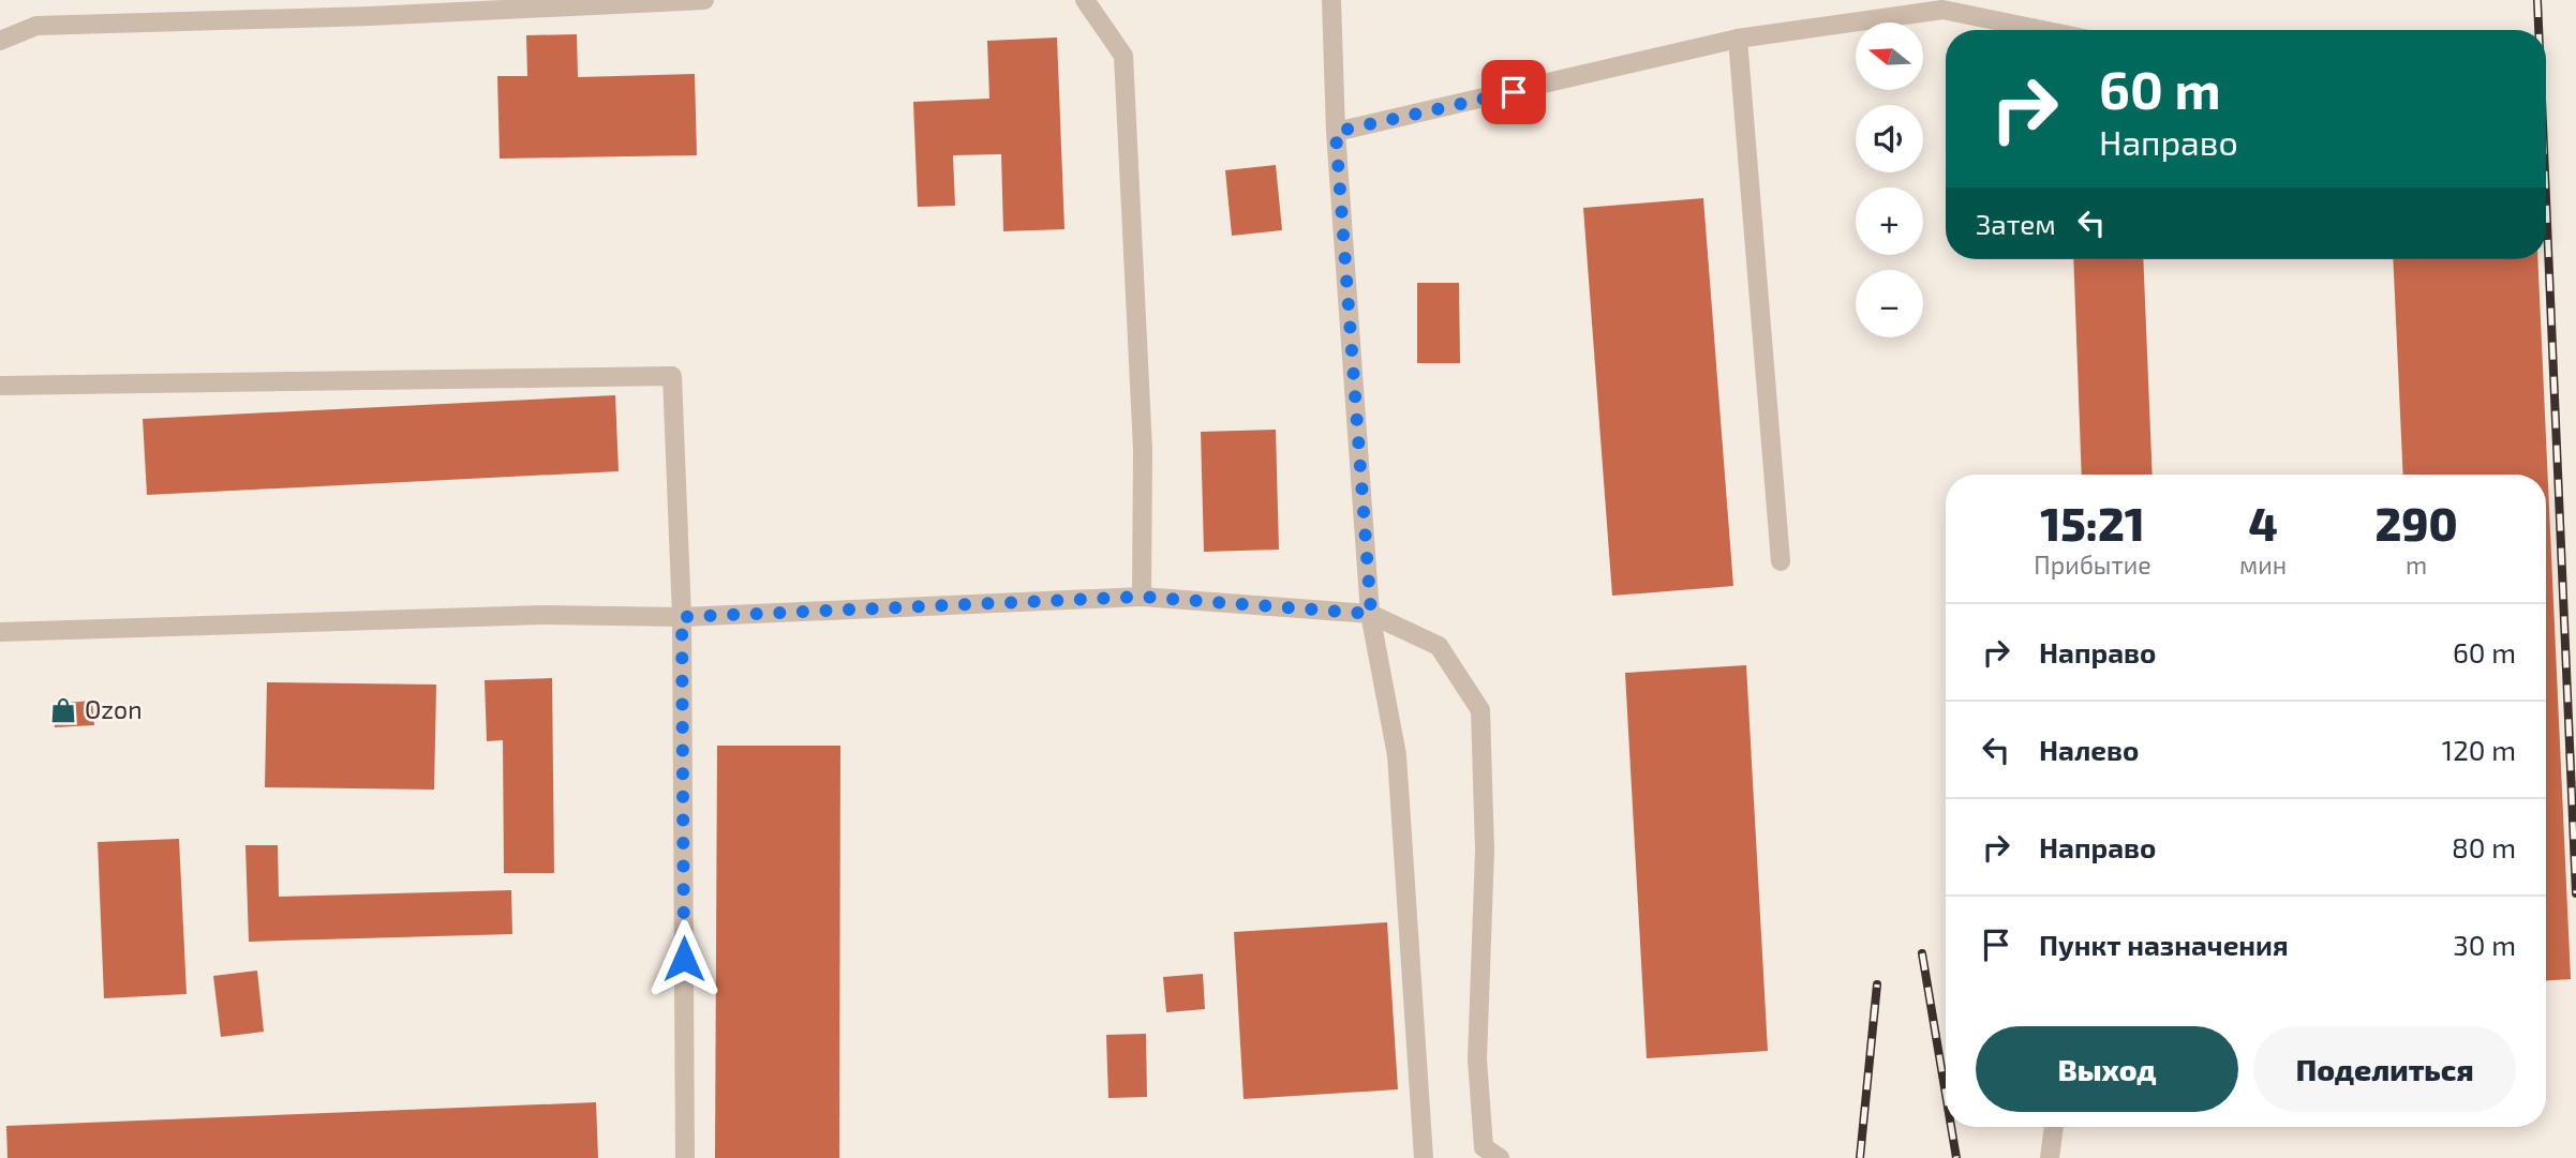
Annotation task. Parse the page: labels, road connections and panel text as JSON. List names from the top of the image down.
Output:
{
  "places": {
    "shop": ["Ozon"]
  },
  "north": "left",
  "page": {
    "map_buttons": ["+", "−"],
    "turn": ["60 m", "Направо"],
    "then": "Затем",
    "eta": [
      "15:21",
      "Прибытие",
      "4",
      "мин",
      "290",
      "m"
    ],
    "list": [
      {
        "name": "Направо",
        "value": "60 m"
      },
      {
        "name": "Налево",
        "value": "120 m"
      },
      {
        "name": "Направо",
        "value": "80 m"
      },
      {
        "name": "Пункт назначения",
        "value": "30 m"
      }
    ],
    "buttons": ["Выход", "Поделиться"]
  }
}
